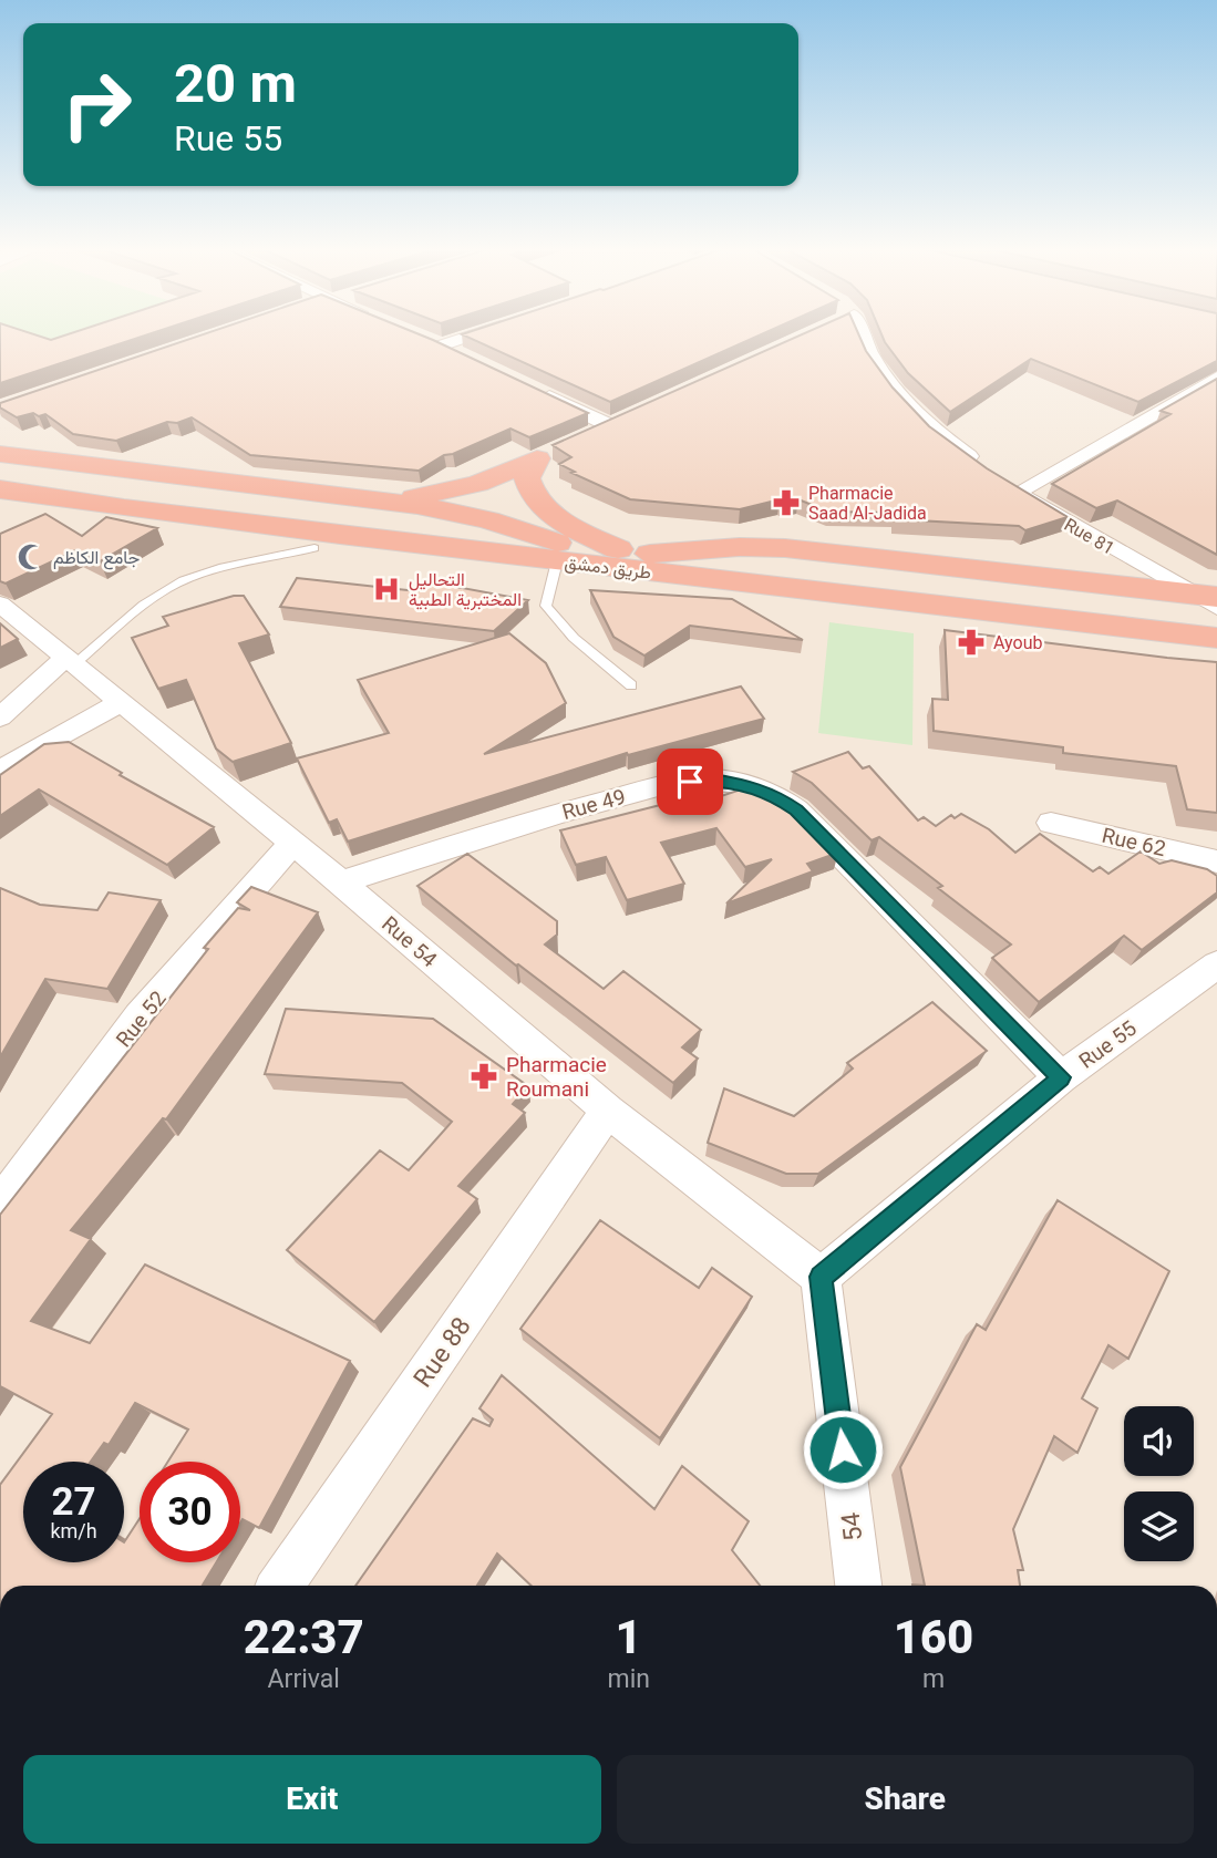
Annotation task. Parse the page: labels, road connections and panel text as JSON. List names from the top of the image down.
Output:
{
  "streets": {
    "highway": ["طريق دمشق"],
    "street": [
      "Rue 81",
      "Rue 49",
      "Rue 62",
      "Rue 54",
      "Rue 52",
      "Rue 55",
      "Rue 88",
      "54"
    ]
  },
  "crossings": [
    ["Rue 49", "Rue 54"],
    ["Rue 49", "Rue 55"],
    ["Rue 54", "Rue 52"],
    ["Rue 54", "Rue 55"],
    ["Rue 54", "Rue 88"],
    ["Rue 54", "54"],
    ["Rue 55", "54"]
  ],
  "places": {
    "pharmacy": ["Pharmacie Saad Al-Jadida", "Ayoub", "Pharmacie Roumani"],
    "mosque": ["جامع الكاظم"],
    "hospital": ["التحاليل المختبرية الطبية"]
  },
  "page": {
    "turn": ["20 m", "Rue 55"],
    "speed": "27 km/h",
    "limit": "30",
    "eta": [
      "22:37",
      "Arrival",
      "1",
      "min",
      "160",
      "m"
    ],
    "buttons": ["Exit", "Share"]
  }
}
